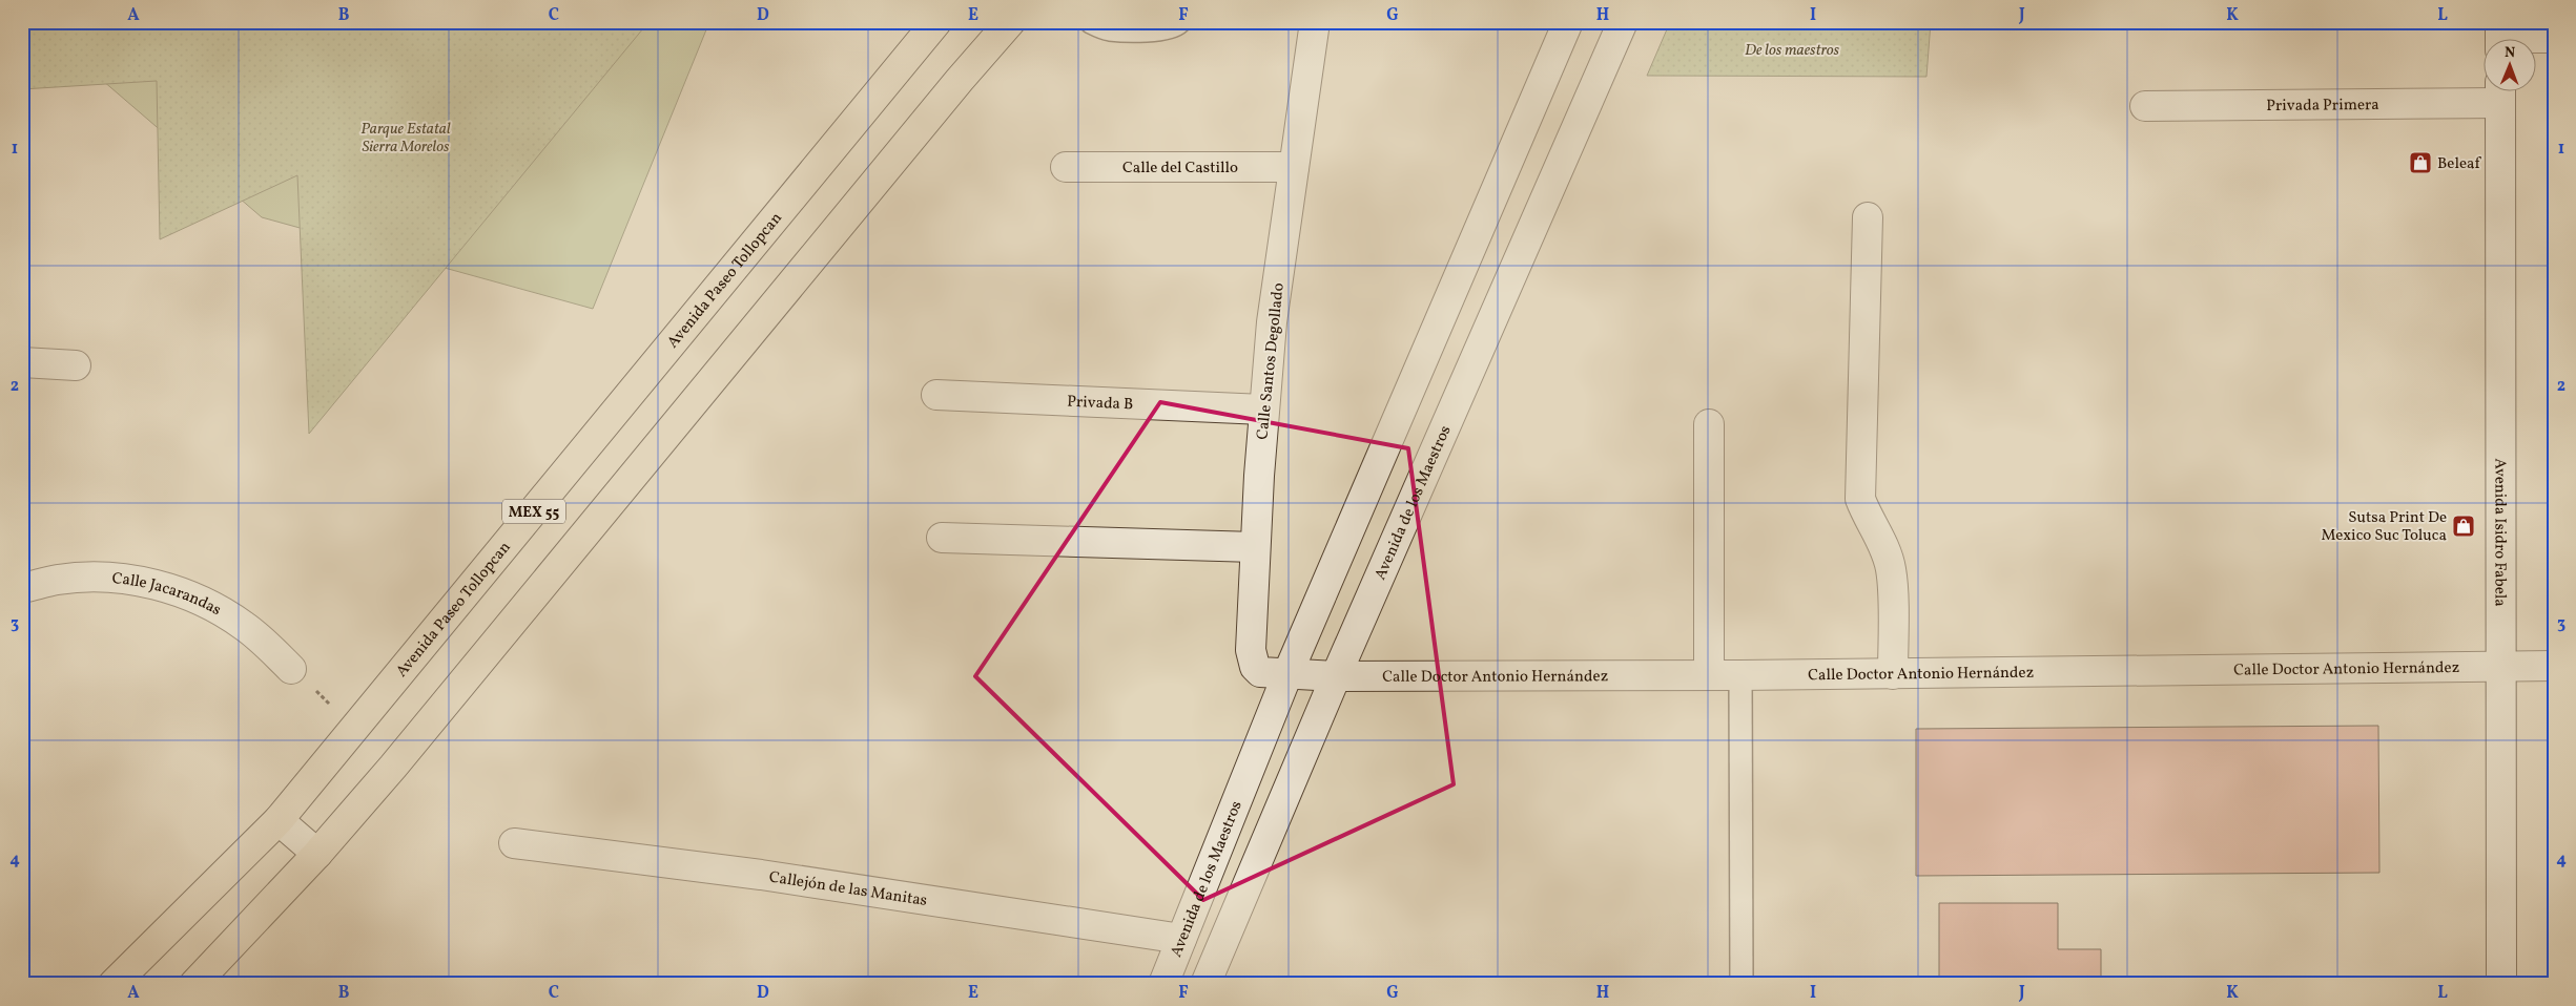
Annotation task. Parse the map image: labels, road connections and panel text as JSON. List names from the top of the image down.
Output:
{
  "streets": {
    "highway": ["Avenida Paseo Tollopcan", "MEX 55"],
    "street": [
      "Privada Primera",
      "Calle del Castillo",
      "Calle Santos Degollado",
      "Privada B",
      "Avenida de los Maestros",
      "Avenida Isidro Fabela",
      "Calle Jacarandas",
      "Calle Doctor Antonio Hernández",
      "Callejón de las Manitas"
    ]
  },
  "crossings": [
    ["Privada Primera", "Avenida Isidro Fabela"],
    ["Calle del Castillo", "Calle Santos Degollado"],
    ["Calle Santos Degollado", "Privada B"],
    ["Calle Santos Degollado", "Avenida de los Maestros"],
    ["Calle Santos Degollado", "Calle Doctor Antonio Hernández"],
    ["Avenida de los Maestros", "Calle Doctor Antonio Hernández"],
    ["Avenida de los Maestros", "Callejón de las Manitas"],
    ["Avenida Isidro Fabela", "Calle Doctor Antonio Hernández"]
  ],
  "parks": ["De los maestros", "Parque Estatal Sierra Morelos"],
  "places": {
    "shop": ["Beleaf", "Sutsa Print De Mexico Suc Toluca"]
  },
  "north": "top",
  "grid": {
    "columns": [
      "A",
      "B",
      "C",
      "D",
      "E",
      "F",
      "G",
      "H",
      "I",
      "J",
      "K",
      "L"
    ],
    "rows": [
      "1",
      "2",
      "3",
      "4"
    ]
  }
}
